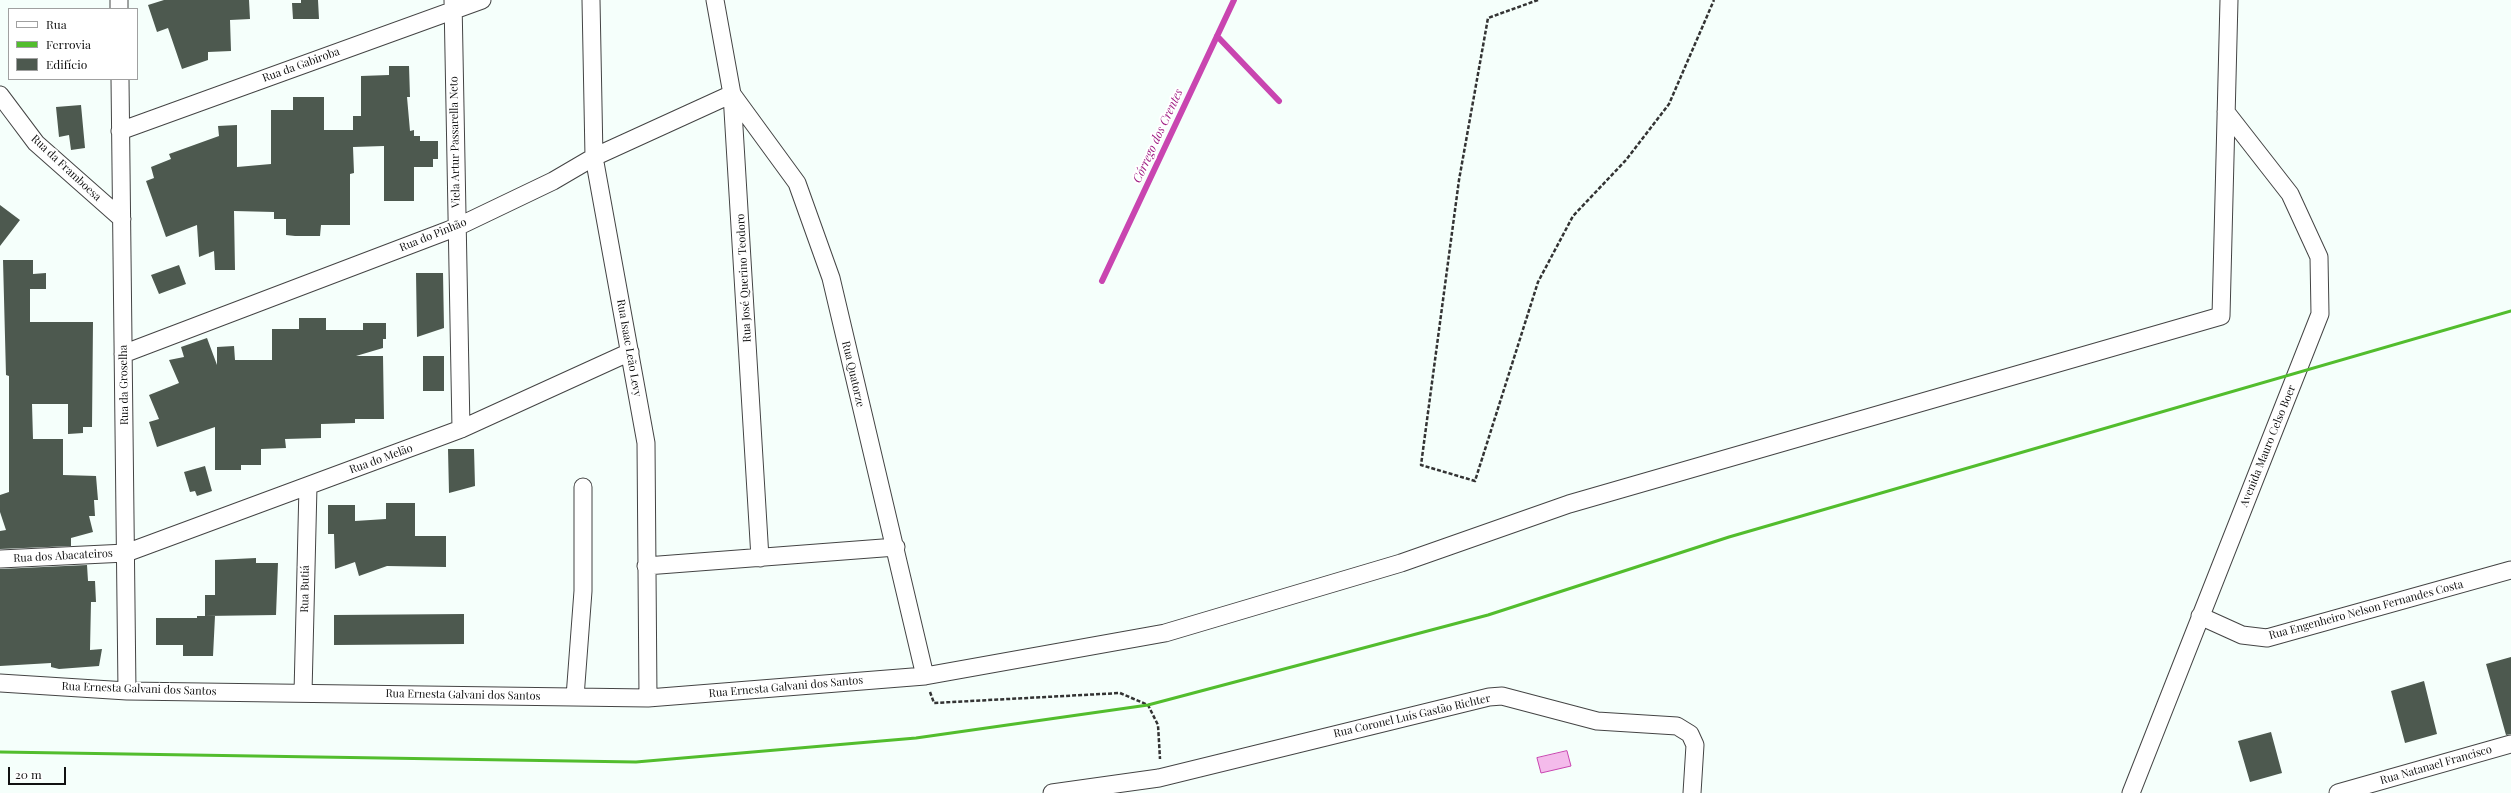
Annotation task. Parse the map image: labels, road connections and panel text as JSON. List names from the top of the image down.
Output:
{
  "streets": {
    "street": [
      "Rua da Gabiroba",
      "Viela Artur Passarella Neto",
      "Rua da Framboesa",
      "Rua do Pinhão",
      "Rua José Querino Teodoro",
      "Rua Isaac Leão Levy",
      "Rua Quatorze",
      "Rua da Groselha",
      "Avenida Mauro Celso Boer",
      "Rua do Melão",
      "Rua dos Abacateiros",
      "Rua Butiá",
      "Rua Engenheiro Nelson Fernandes Costa",
      "Rua Ernesta Galvani dos Santos",
      "Rua Coronel Luís Gastão Richter",
      "Rua Natanael Francisco"
    ]
  },
  "crossings": [
    ["Rua da Gabiroba", "Viela Artur Passarella Neto"],
    ["Rua da Gabiroba", "Rua da Groselha"],
    ["Viela Artur Passarella Neto", "Rua do Pinhão"],
    ["Viela Artur Passarella Neto", "Rua do Melão"],
    ["Rua da Framboesa", "Rua da Groselha"],
    ["Rua do Pinhão", "Rua José Querino Teodoro"],
    ["Rua do Pinhão", "Rua Isaac Leão Levy"],
    ["Rua do Pinhão", "Rua Quatorze"],
    ["Rua do Pinhão", "Rua da Groselha"],
    ["Rua José Querino Teodoro", "Rua Quatorze"],
    ["Rua Isaac Leão Levy", "Rua do Melão"],
    ["Rua Isaac Leão Levy", "Rua Ernesta Galvani dos Santos"],
    ["Rua Quatorze", "Rua Ernesta Galvani dos Santos"],
    ["Rua da Groselha", "Rua do Melão"],
    ["Rua da Groselha", "Rua dos Abacateiros"],
    ["Rua da Groselha", "Rua Ernesta Galvani dos Santos"],
    ["Avenida Mauro Celso Boer", "Rua Engenheiro Nelson Fernandes Costa"],
    ["Avenida Mauro Celso Boer", "Rua Ernesta Galvani dos Santos"],
    ["Rua do Melão", "Rua dos Abacateiros"],
    ["Rua do Melão", "Rua Butiá"],
    ["Rua Butiá", "Rua Ernesta Galvani dos Santos"]
  ],
  "water": ["Córrego dos Crentes"],
  "legend": ["Rua", "Ferrovia", "Edifício"],
  "scale_bar": "20 m"
}
